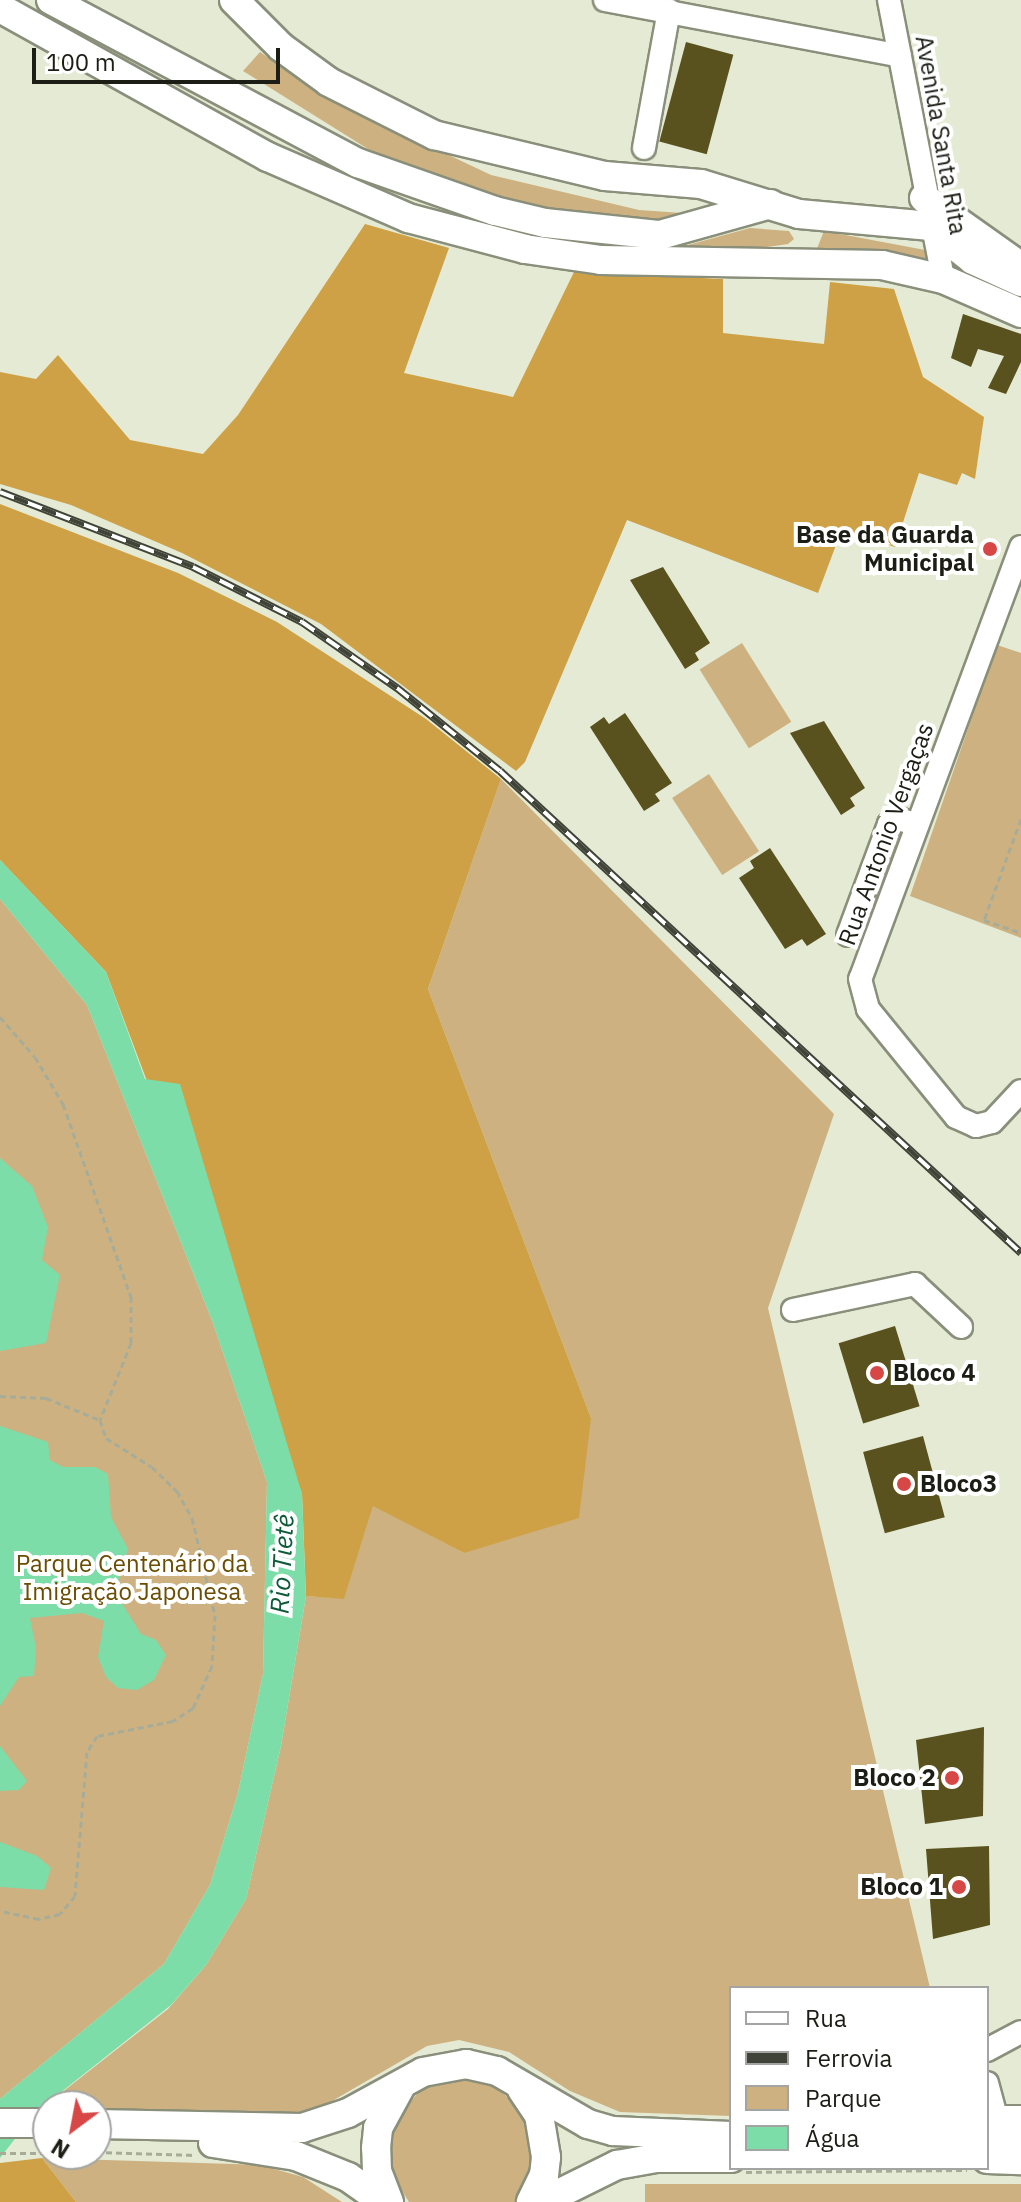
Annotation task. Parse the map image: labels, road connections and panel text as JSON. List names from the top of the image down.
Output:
{
  "streets": {
    "street": ["Avenida Santa Rita", "Rua Antonio Vergaças"]
  },
  "water": ["Rio Tietê"],
  "parks": ["Parque Centenário da Imigração Japonesa"],
  "places": [
    "Base da Guarda Municipal",
    "Bloco 4",
    "Bloco3",
    "Bloco 2",
    "Bloco 1"
  ],
  "legend": [
    "Rua",
    "Ferrovia",
    "Parque",
    "Água"
  ],
  "scale_bar": "100 m",
  "north": "bottom left"
}
